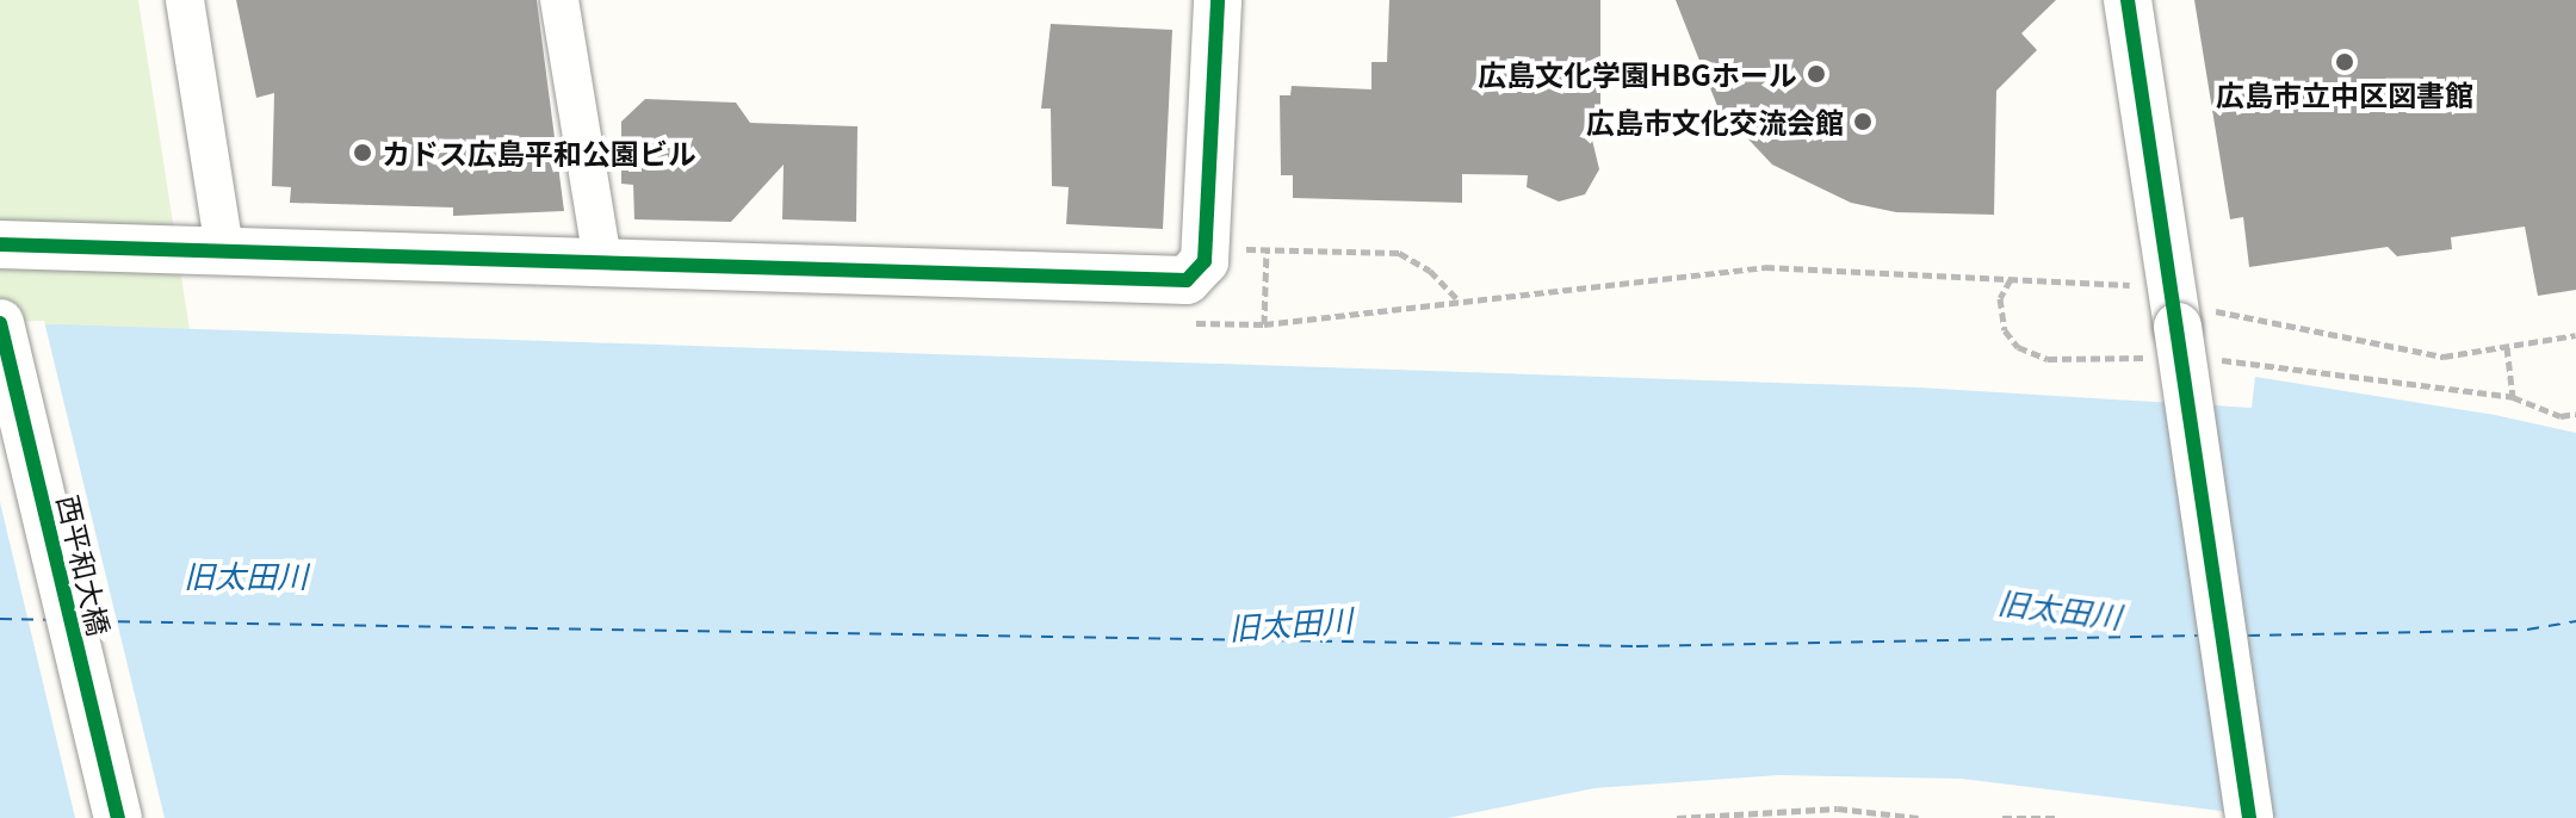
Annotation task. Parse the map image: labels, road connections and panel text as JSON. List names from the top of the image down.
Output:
{
  "streets": {
    "street": ["西平和大橋"]
  },
  "water": ["旧太田川"],
  "places": [
    "広島市立中区図書館",
    "広島文化学園HBGホール",
    "広島市文化交流会館",
    "カドス広島平和公園ビル"
  ]
}
